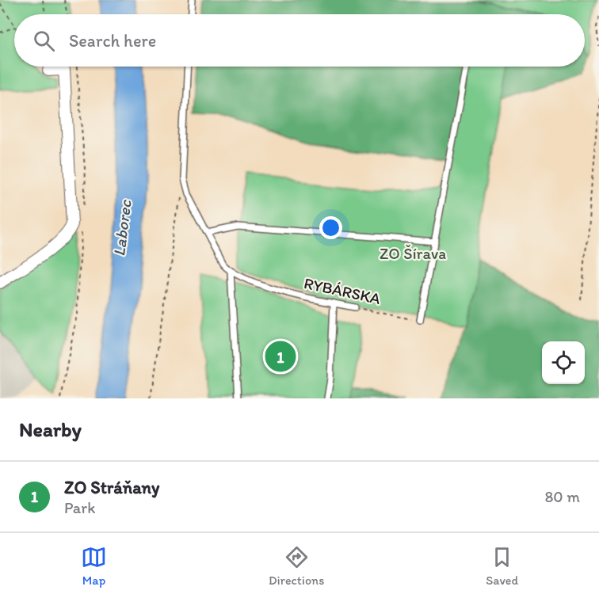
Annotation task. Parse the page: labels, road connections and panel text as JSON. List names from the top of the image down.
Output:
{
  "streets": {
    "lane": ["RYBÁRSKA"]
  },
  "water": ["Laborec"],
  "parks": ["ZO Šírava"],
  "page": {
    "search": "Search here",
    "pins": "1",
    "heading": "Nearby",
    "list": [
      {
        "mark": "1",
        "name": "ZO Stráňany",
        "note": "Park",
        "value": "80 m"
      }
    ],
    "nav": ["Map", "Directions", "Saved"]
  }
}
